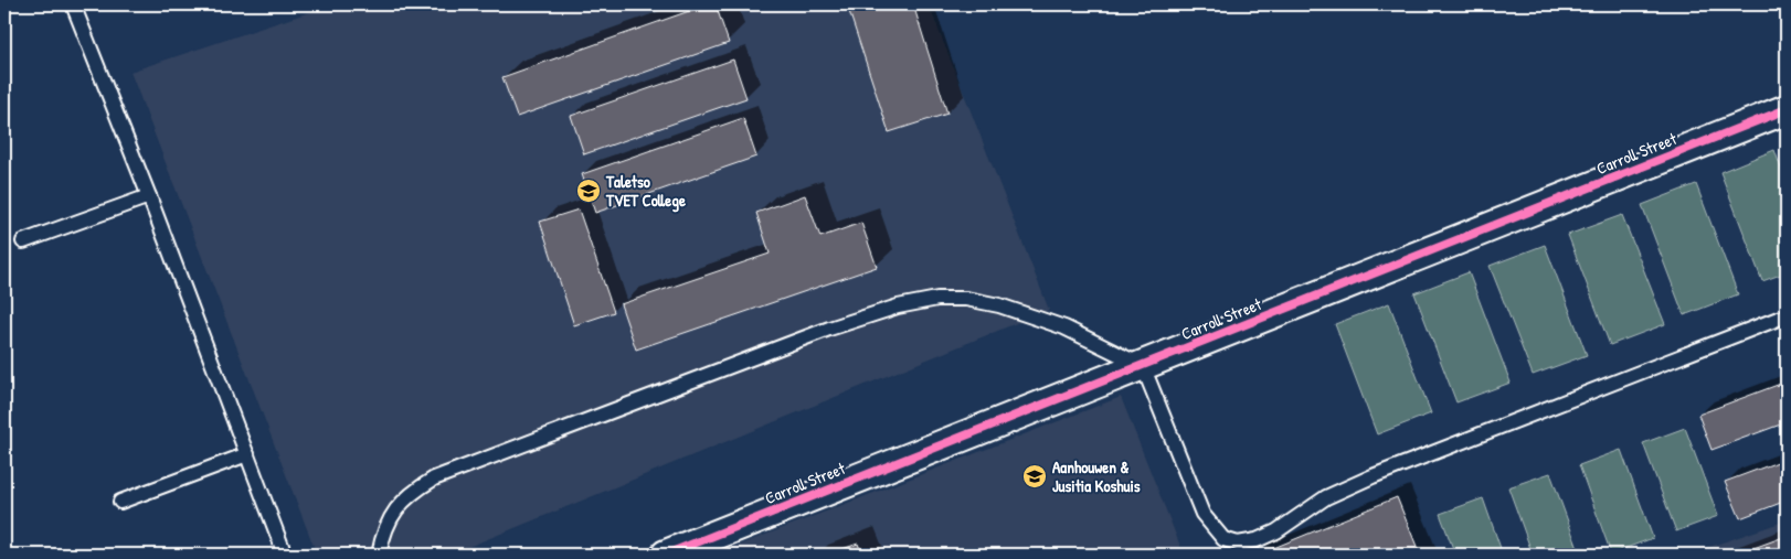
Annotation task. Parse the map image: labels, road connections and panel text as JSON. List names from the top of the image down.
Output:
{
  "streets": {
    "street": ["Carroll Street"]
  },
  "places": {
    "school or university": ["Taletso TVET College", "Aanhouwen & Jusitia Koshuis"]
  }
}
